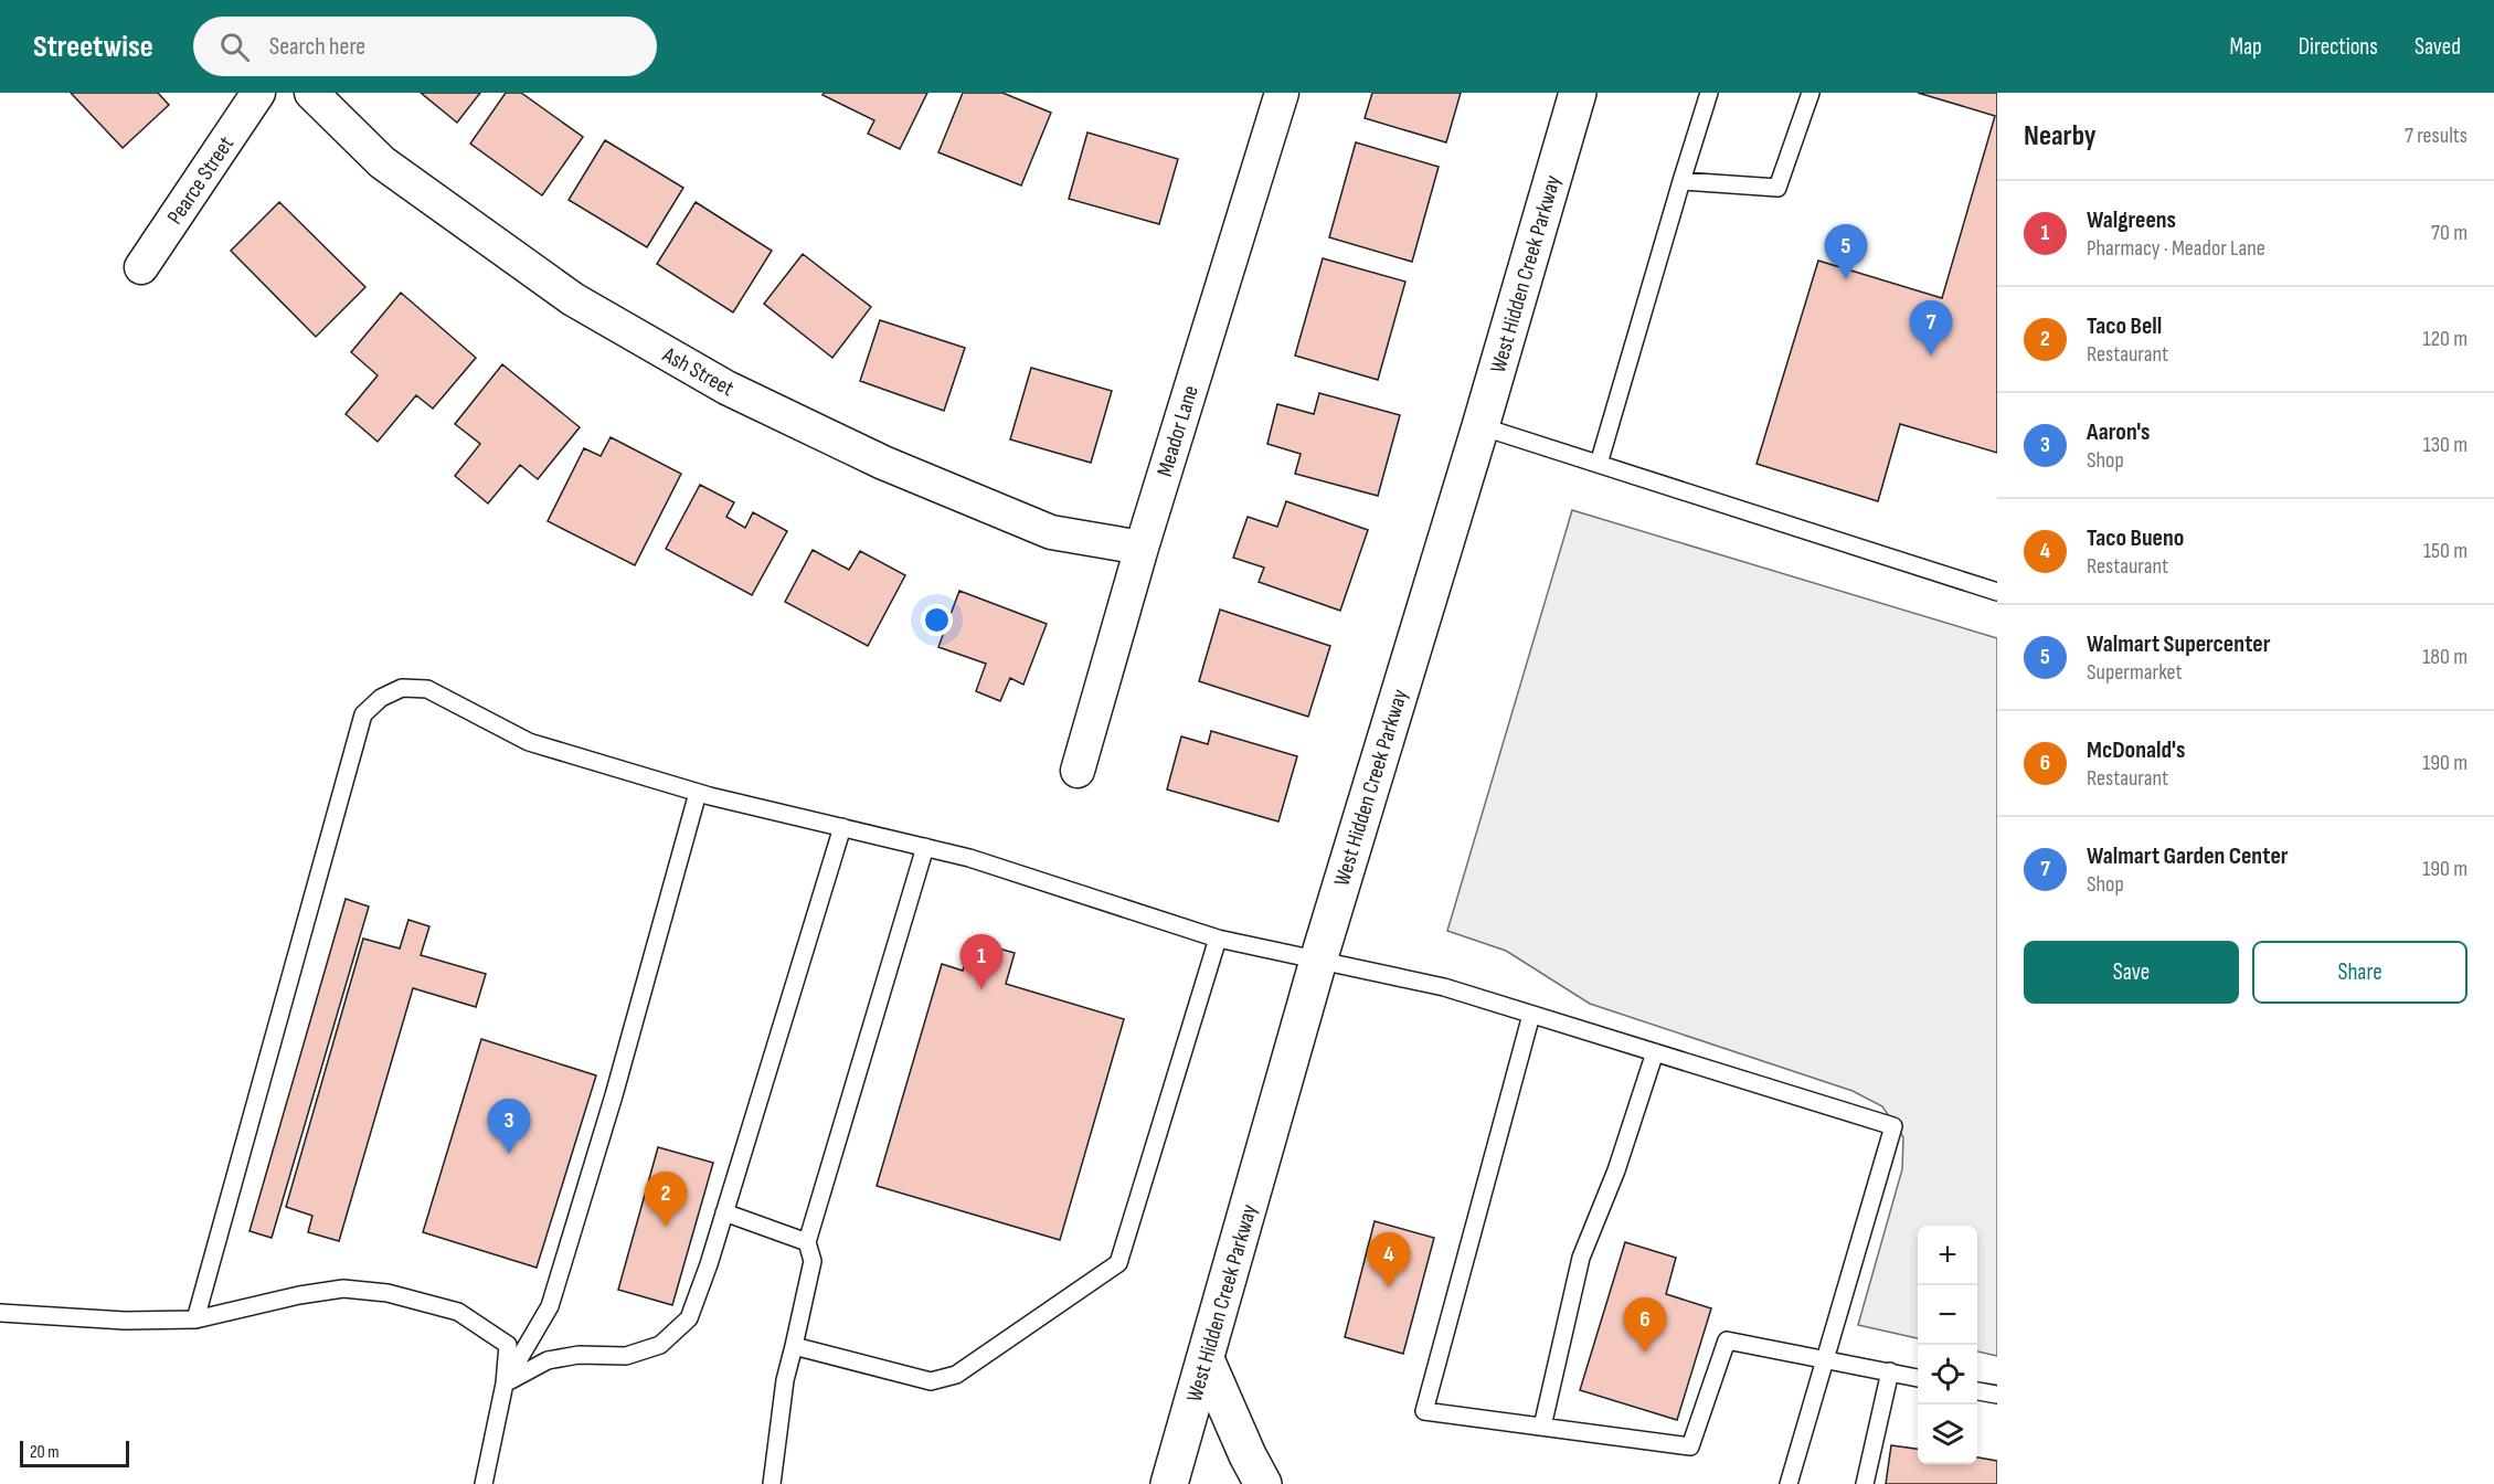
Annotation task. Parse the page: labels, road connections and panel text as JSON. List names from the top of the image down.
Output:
{
  "streets": {
    "main road": ["West Hidden Creek Parkway"],
    "street": ["Pearce Street", "Ash Street", "Meador Lane"]
  },
  "crossings": [
    ["Ash Street", "Meador Lane"]
  ],
  "scale_bar": "20 m",
  "page": {
    "header": "Streetwise",
    "search": "Search here",
    "nav": ["Map", "Directions", "Saved"],
    "heading": ["Nearby", "7 results"],
    "list": [
      {
        "mark": "1",
        "name": "Walgreens",
        "note": "Pharmacy · Meador Lane",
        "value": "70 m"
      },
      {
        "mark": "2",
        "name": "Taco Bell",
        "note": "Restaurant",
        "value": "120 m"
      },
      {
        "mark": "3",
        "name": "Aaron's",
        "note": "Shop",
        "value": "130 m"
      },
      {
        "mark": "4",
        "name": "Taco Bueno",
        "note": "Restaurant",
        "value": "150 m"
      },
      {
        "mark": "5",
        "name": "Walmart Supercenter",
        "note": "Supermarket",
        "value": "180 m"
      },
      {
        "mark": "6",
        "name": "McDonald's",
        "note": "Restaurant",
        "value": "190 m"
      },
      {
        "mark": "7",
        "name": "Walmart Garden Center",
        "note": "Shop",
        "value": "190 m"
      }
    ],
    "pins": [
      "5",
      "7",
      "1",
      "3",
      "2",
      "4",
      "6"
    ],
    "buttons": ["Save", "Share"],
    "map_buttons": ["+", "−"],
    "scale": "20 m"
  }
}
